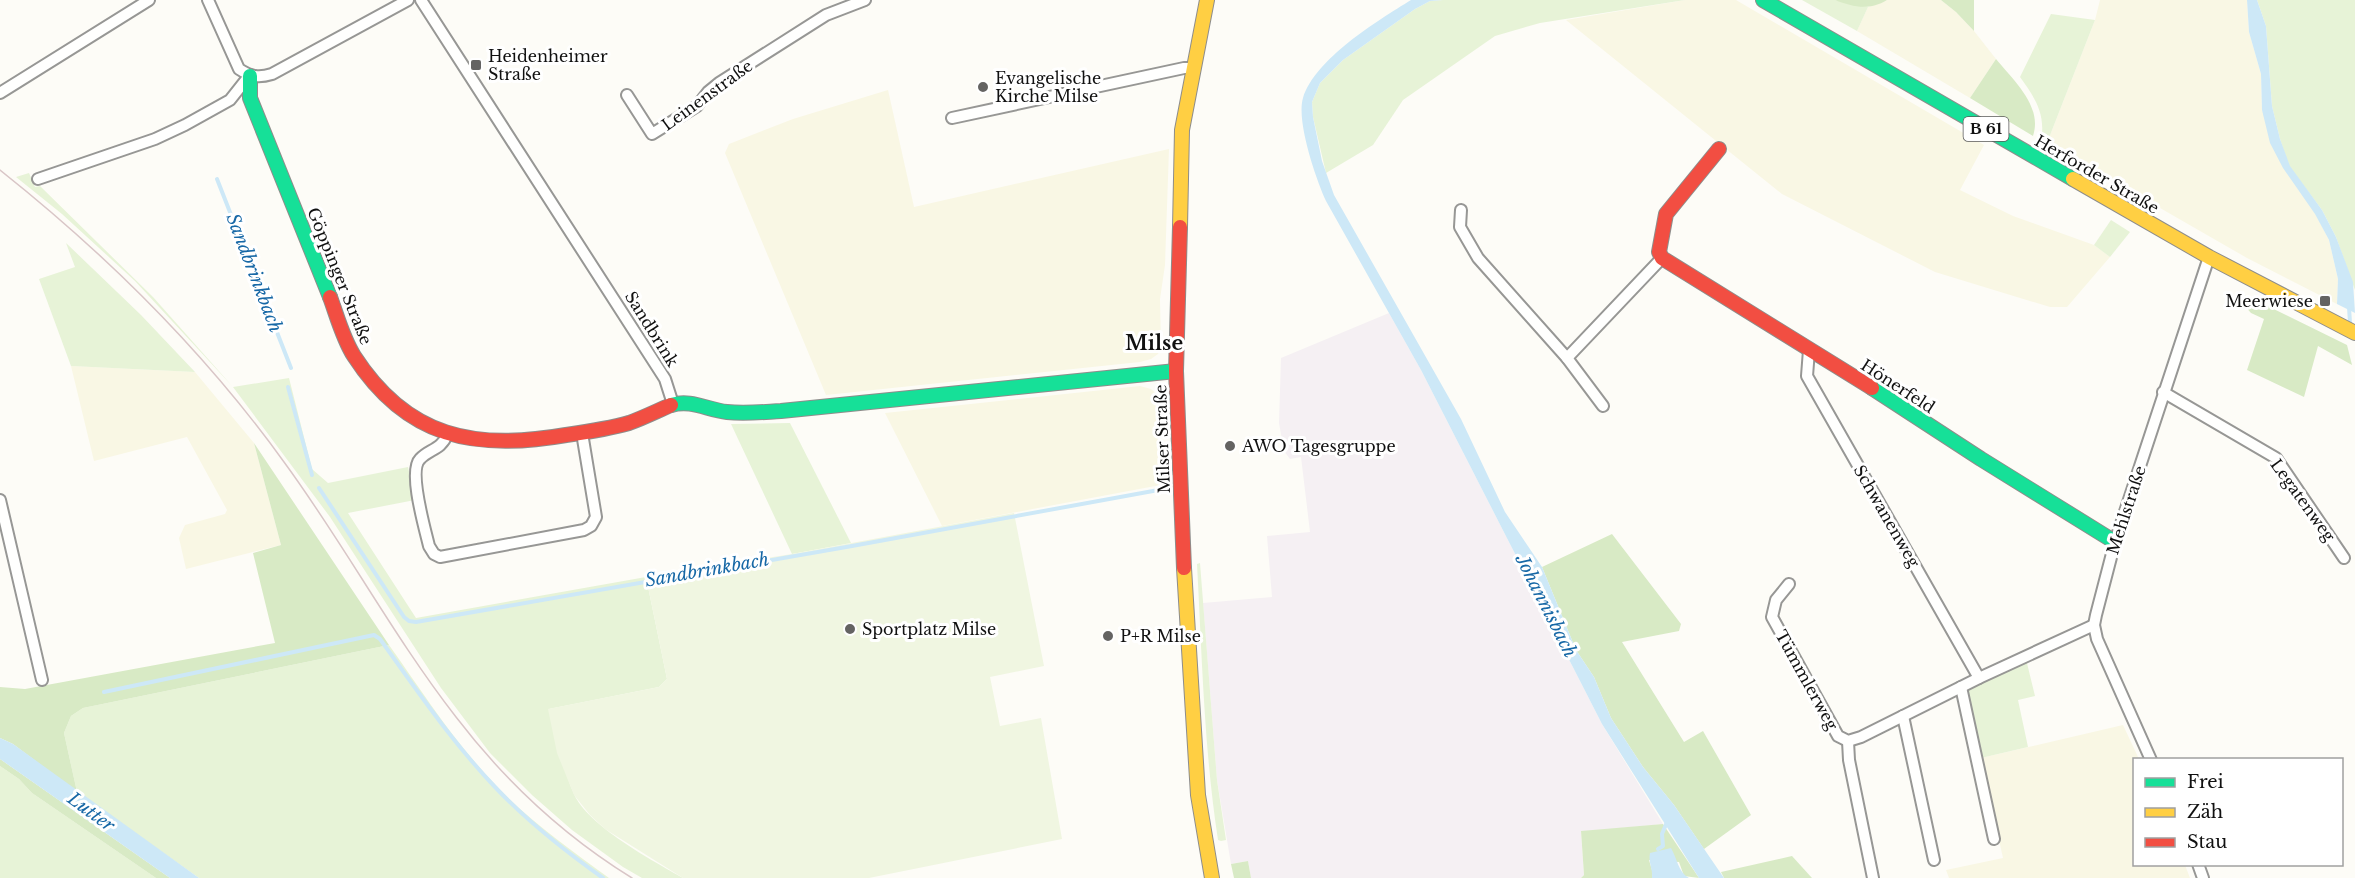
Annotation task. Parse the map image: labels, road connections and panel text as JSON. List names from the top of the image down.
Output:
{
  "streets": {
    "street": [
      "Leinenstraße",
      "B 61",
      "Herforder Straße",
      "Göppinger Straße",
      "Sandbrink",
      "Hönerfeld",
      "Milser Straße",
      "Legatenweg",
      "Mehlstraße",
      "Schwanenweg",
      "Tümmlerweg"
    ]
  },
  "crossings": [
    ["Herforder Straße", "Mehlstraße"],
    ["Göppinger Straße", "Sandbrink"],
    ["Hönerfeld", "Mehlstraße"],
    ["Hönerfeld", "Schwanenweg"],
    ["Legatenweg", "Mehlstraße"],
    ["Mehlstraße", "Tümmlerweg"],
    ["Schwanenweg", "Tümmlerweg"]
  ],
  "districts": ["Milse"],
  "water": ["Sandbrinkbach", "Johannisbach", "Lutter"],
  "places": {
    "transit": ["Heidenheimer Straße", "Meerwiese"],
    "other": [
      "Evangelische Kirche Milse",
      "AWO Tagesgruppe",
      "Sportplatz Milse",
      "P+R Milse"
    ]
  },
  "legend": ["Frei", "Zäh", "Stau"]
}
